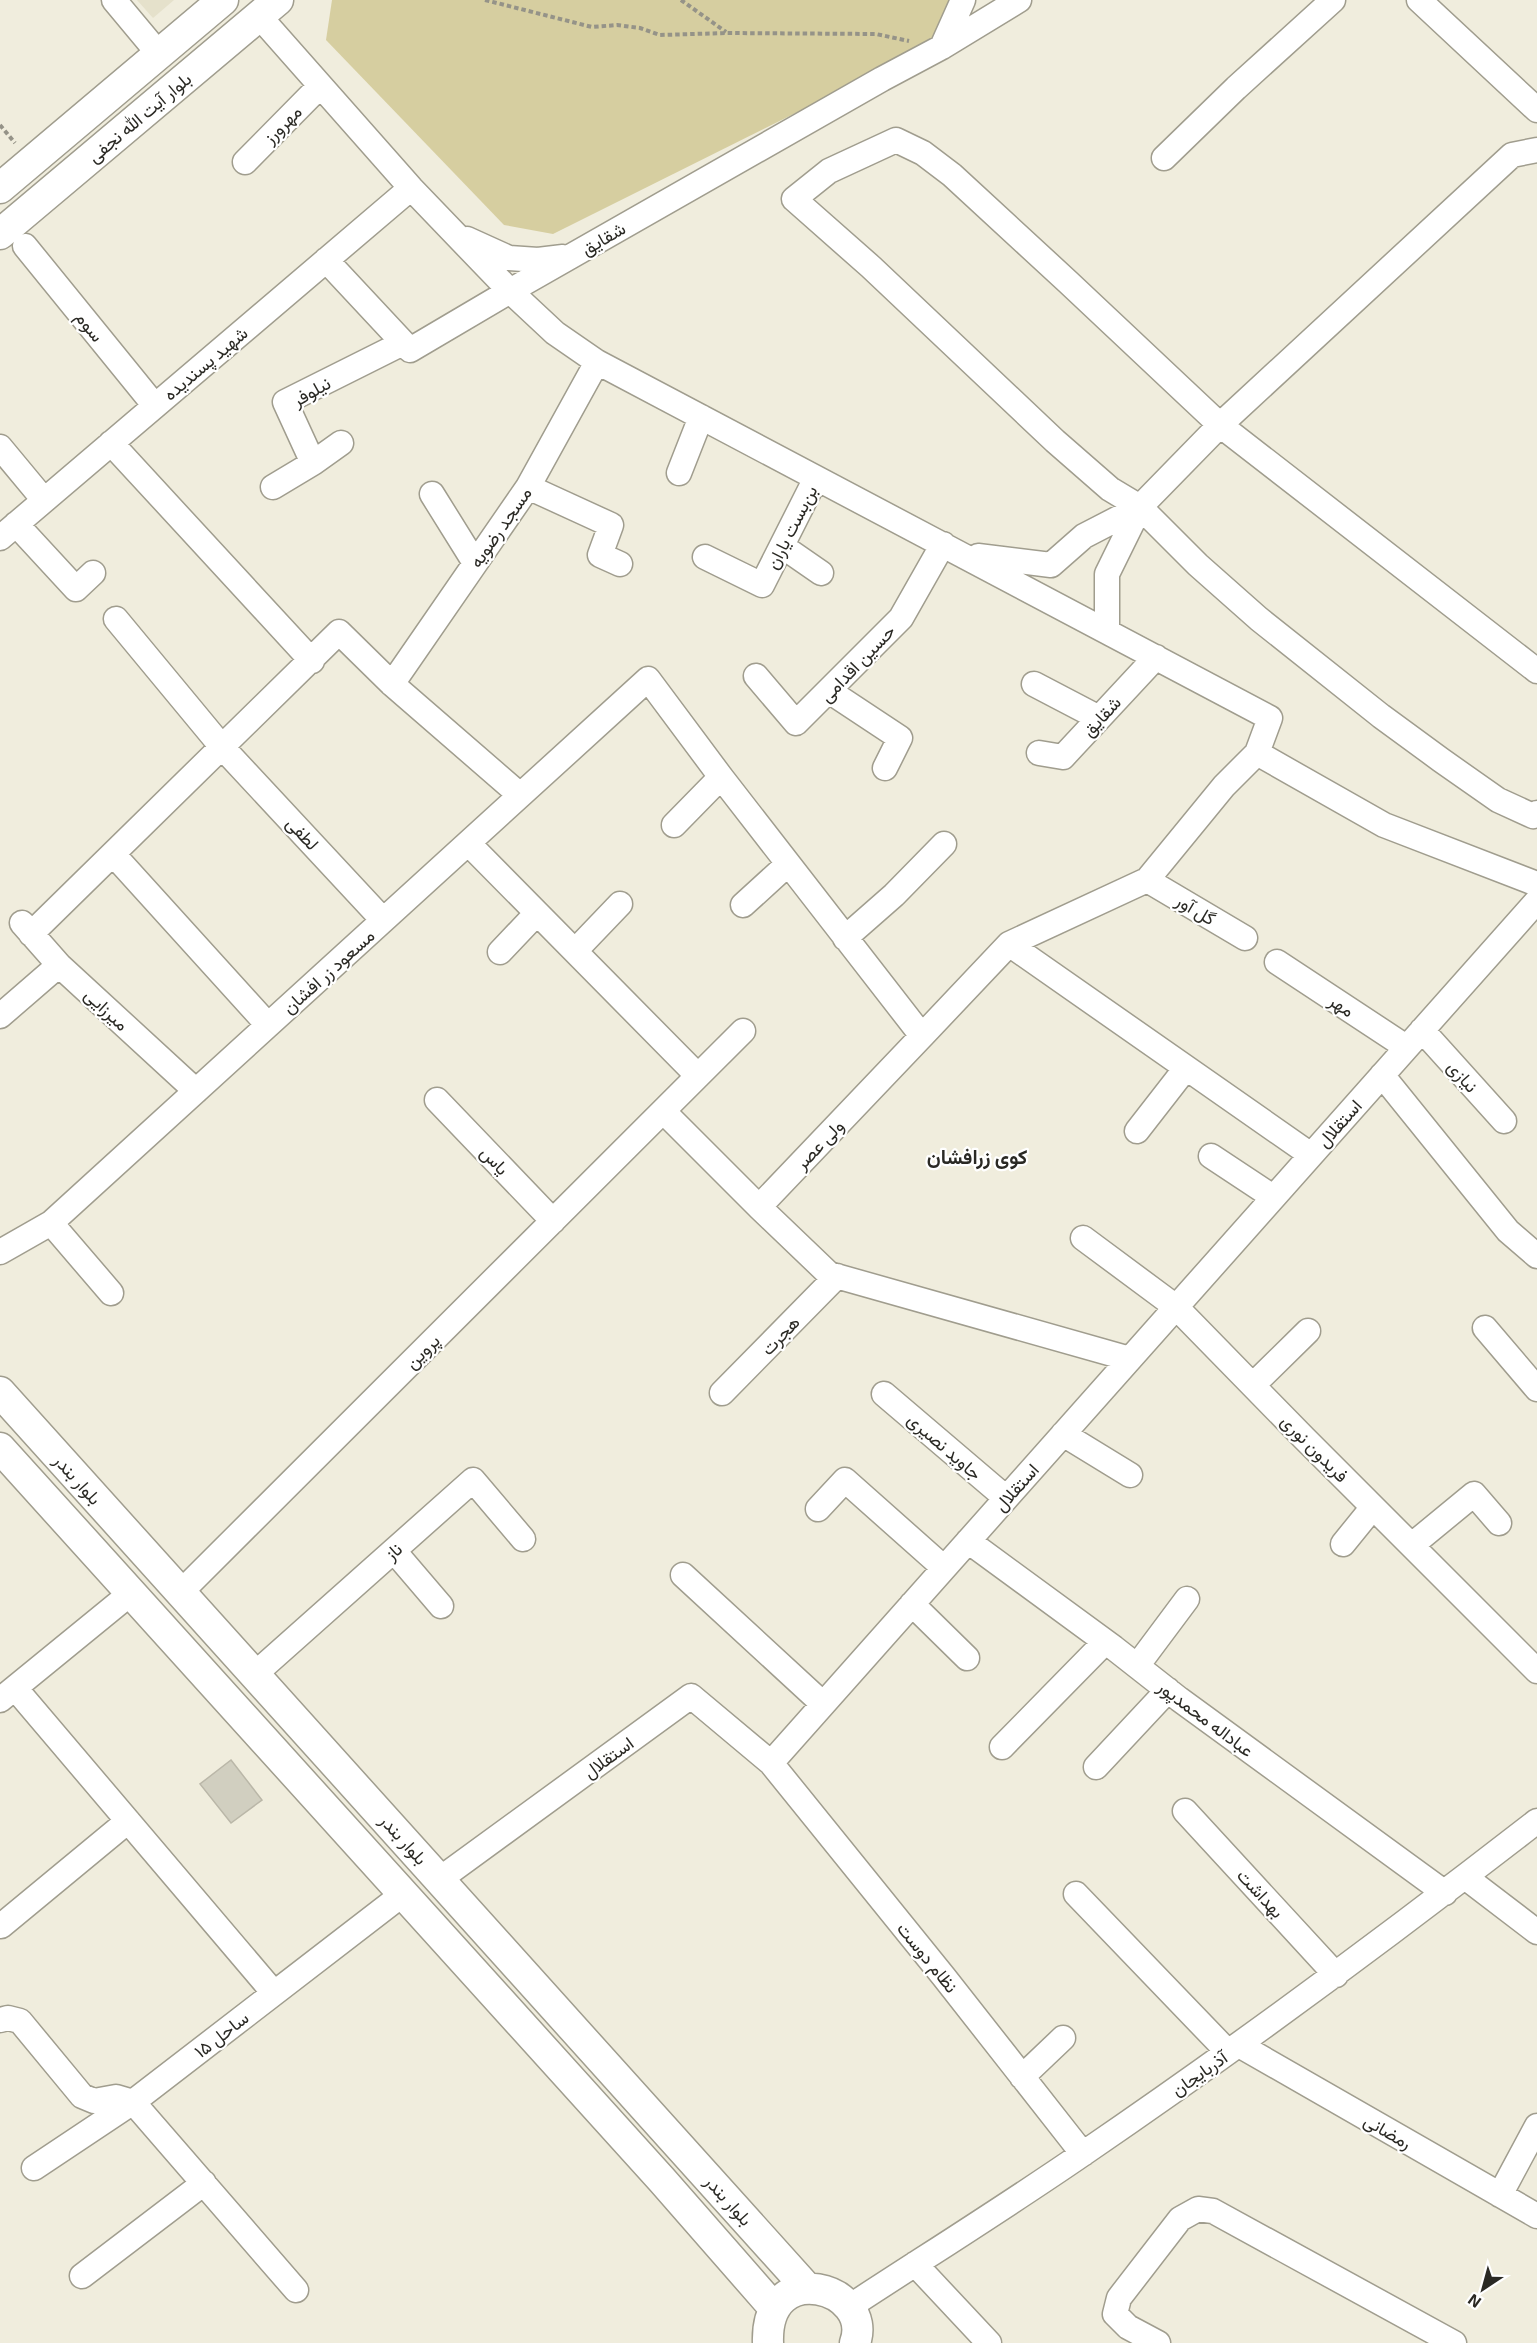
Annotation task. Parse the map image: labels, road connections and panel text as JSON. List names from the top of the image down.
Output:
{
  "streets": {
    "main road": ["بلوار آیت الله نجفی", "بلوار بندر"],
    "street": [
      "مهرورز",
      "شقایق",
      "سوم",
      "شهید پسندیده",
      "نیلوفر",
      "مسجد رضویه",
      "بن‌بست یاران",
      "حسین اقدامی",
      "لطفی",
      "گل آور",
      "مسعود زر افشان",
      "مهر",
      "میرزایی",
      "نیازی",
      "استقلال",
      "ولی عصر",
      "یاس",
      "هجرت",
      "پروین",
      "جاوید نصیری",
      "فریدون نوری",
      "ناز",
      "عباداله محمدپور",
      "بهداشت",
      "نظام دوست",
      "ساحل ۱۵",
      "آذربایجان",
      "رمضانی"
    ]
  },
  "crossings": [
    ["بلوار آیت الله نجفی", "سوم"],
    ["شقایق", "نیلوفر"],
    ["سوم", "شهید پسندیده"],
    ["لطفی", "مسعود زر افشان"],
    ["مسعود زر افشان", "میرزایی"],
    ["مهر", "نیازی"],
    ["مهر", "استقلال"],
    ["نیازی", "استقلال"],
    ["استقلال", "جاوید نصیری"],
    ["استقلال", "فریدون نوری"],
    ["استقلال", "بلوار بندر"],
    ["استقلال", "عباداله محمدپور"],
    ["استقلال", "نظام دوست"],
    ["یاس", "پروین"],
    ["پروین", "بلوار بندر"],
    ["بلوار بندر", "ناز"],
    ["بلوار بندر", "ساحل ۱۵"],
    ["عباداله محمدپور", "آذربایجان"],
    ["بهداشت", "آذربایجان"],
    ["نظام دوست", "آذربایجان"],
    ["آذربایجان", "رمضانی"]
  ],
  "districts": ["کوی زرافشان"],
  "north": "bottom left"
}
